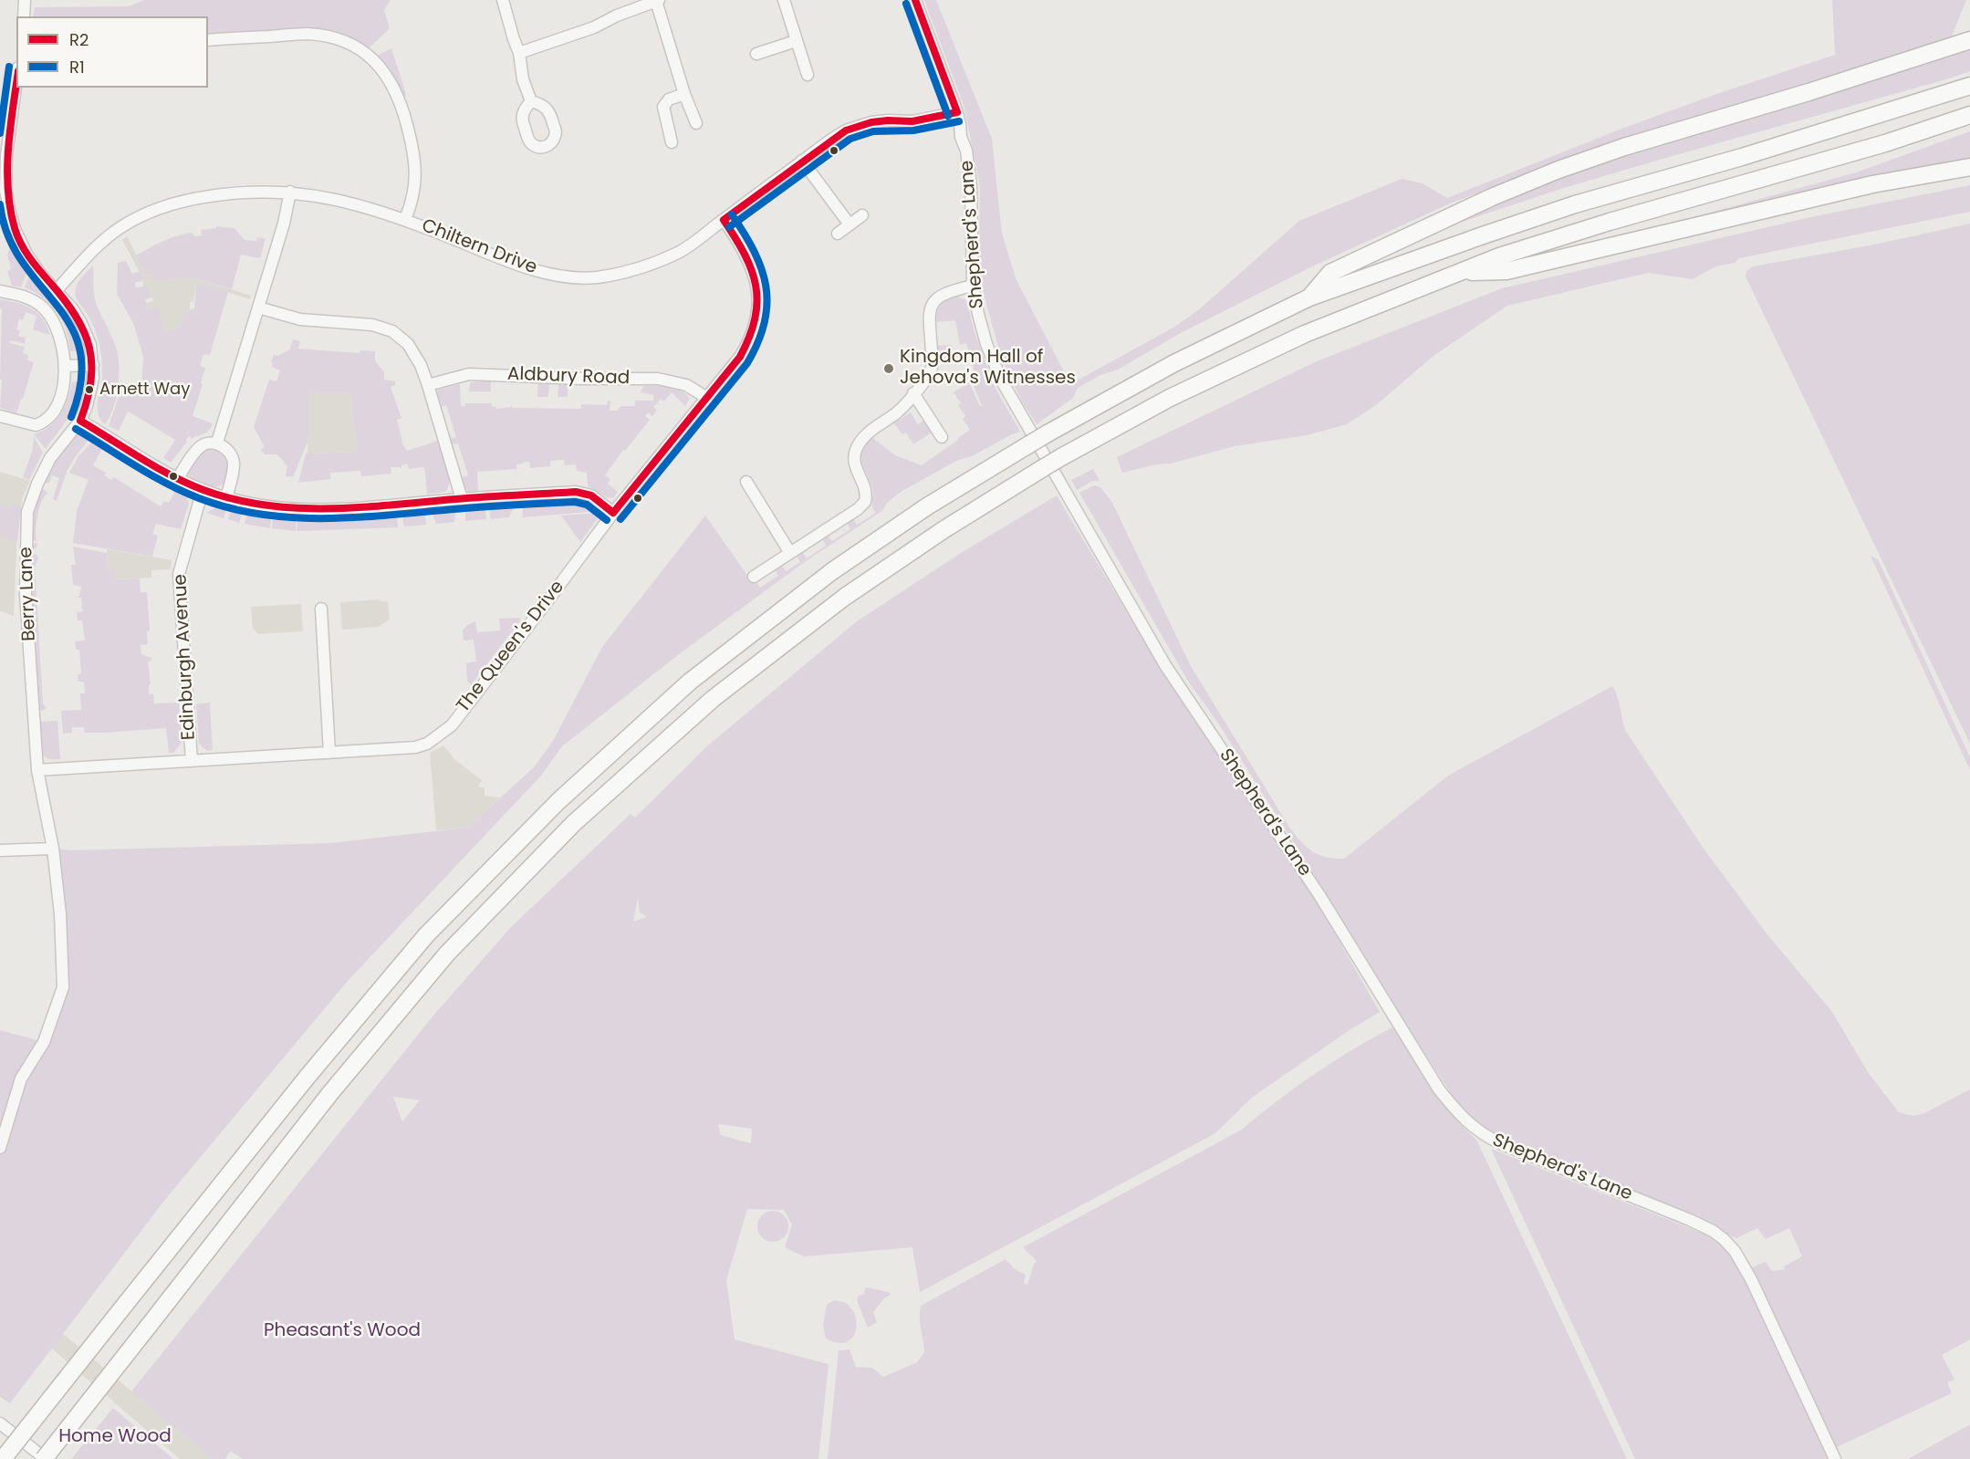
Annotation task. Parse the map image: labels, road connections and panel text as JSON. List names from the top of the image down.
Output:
{
  "streets": {
    "street": [
      "Shepherd's Lane",
      "Chiltern Drive",
      "Aldbury Road",
      "Berry Lane",
      "The Queen's Drive",
      "Edinburgh Avenue"
    ]
  },
  "crossings": [
    ["Shepherd's Lane", "Chiltern Drive"],
    ["Chiltern Drive", "Berry Lane"],
    ["Chiltern Drive", "The Queen's Drive"],
    ["Aldbury Road", "The Queen's Drive"],
    ["Berry Lane", "The Queen's Drive"],
    ["The Queen's Drive", "Edinburgh Avenue"]
  ],
  "parks": ["Pheasant's Wood", "Home Wood"],
  "places": ["Kingdom Hall of Jehova's Witnesses", "Arnett Way"],
  "lines": ["transit line R2", "transit line R1"],
  "legend": ["R2", "R1"]
}
